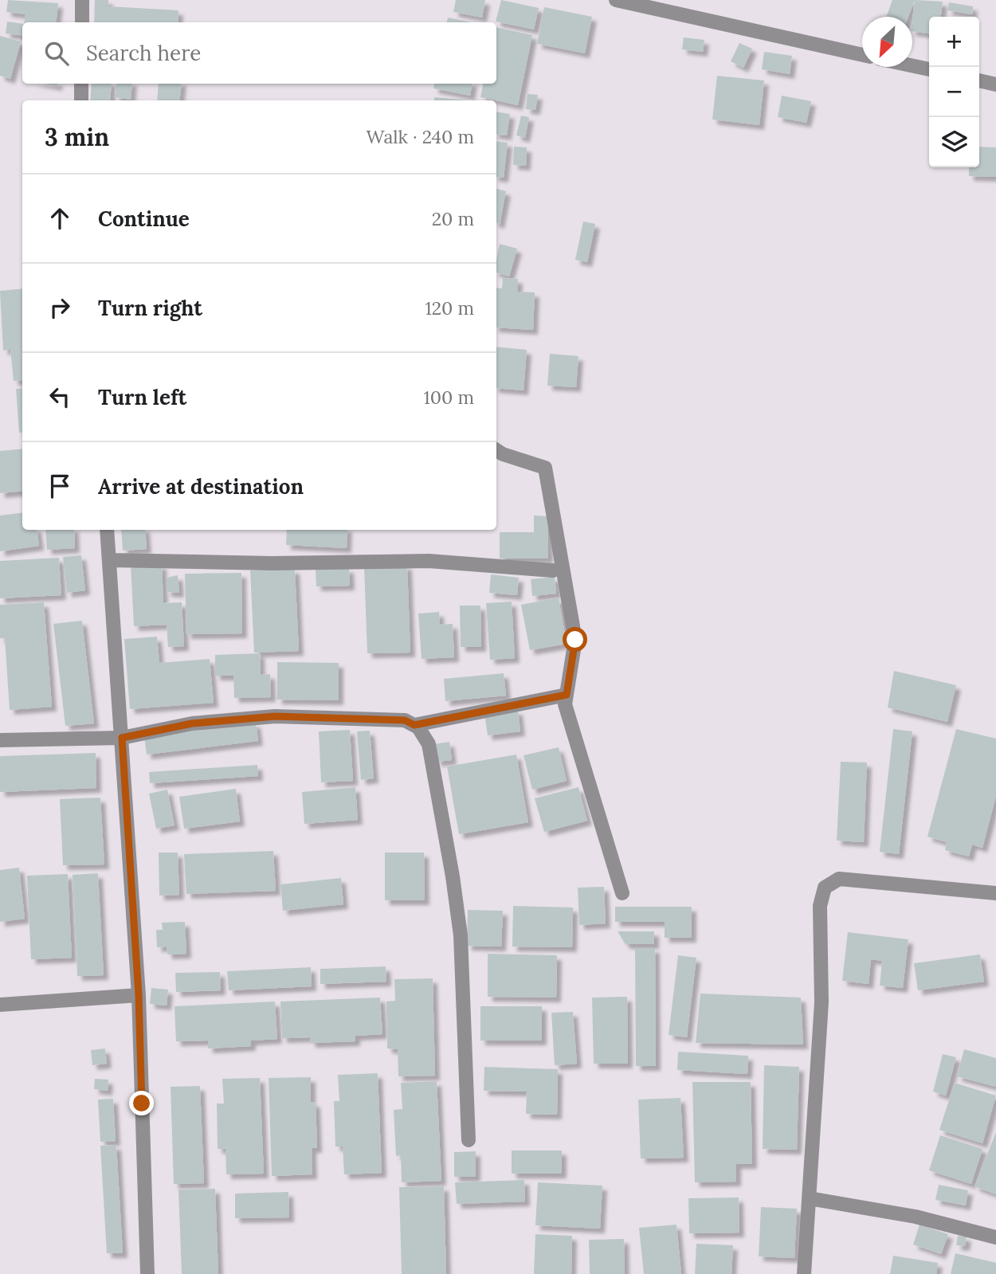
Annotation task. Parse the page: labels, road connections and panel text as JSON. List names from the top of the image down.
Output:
{
  "north": "bottom left",
  "page": {
    "map_buttons": ["+", "−"],
    "search": "Search here",
    "heading": ["3 min", "Walk · 240 m"],
    "list": [
      ["Continue", "20 m"],
      ["Turn right", "120 m"],
      ["Turn left", "100 m"],
      "Arrive at destination"
    ]
  }
}
